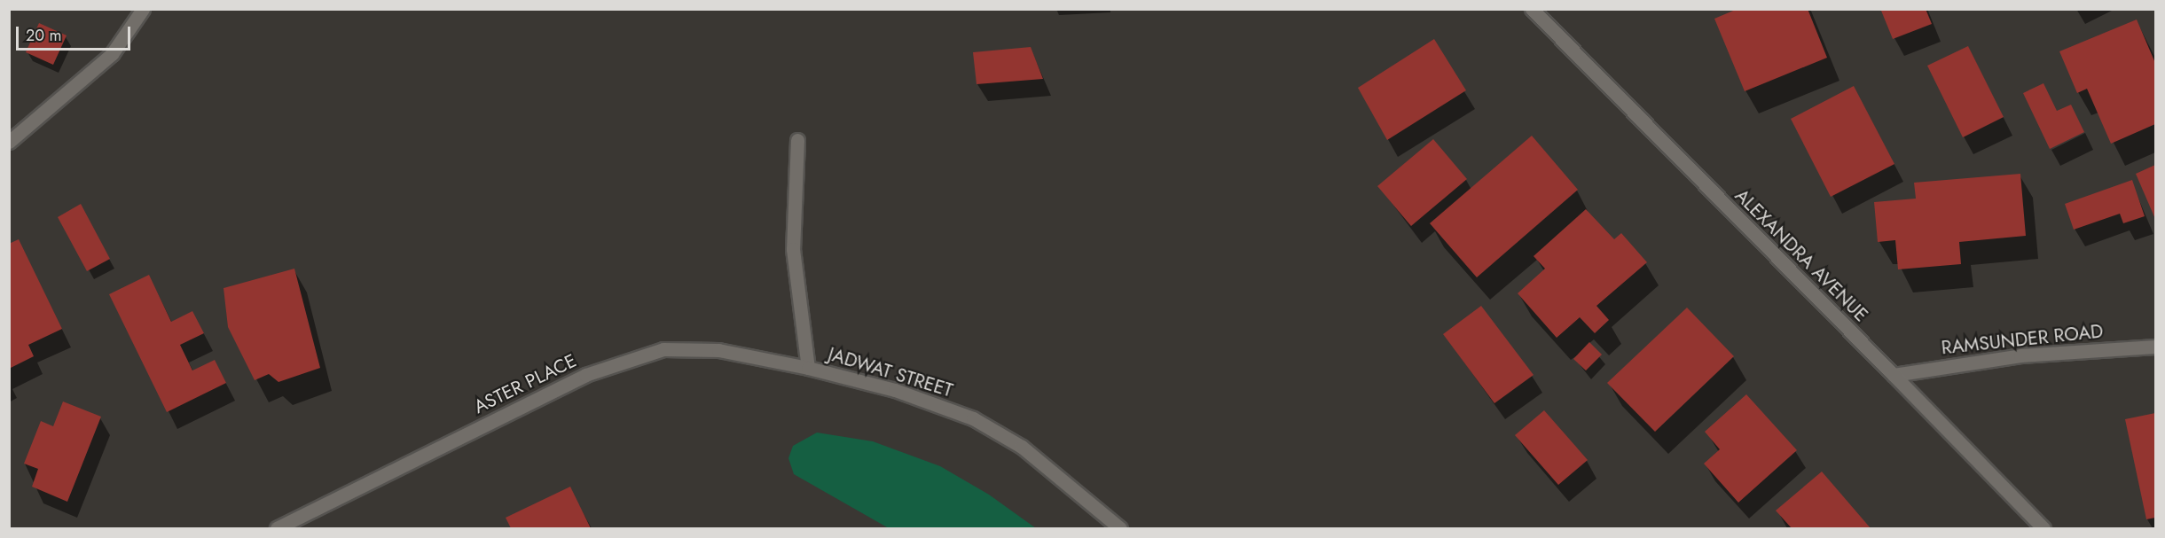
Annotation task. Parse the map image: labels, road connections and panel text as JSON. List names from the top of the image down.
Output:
{
  "streets": {
    "street": [
      "ALEXANDRA AVENUE",
      "RAMSUNDER ROAD",
      "JADWAT STREET",
      "ASTER PLACE"
    ]
  },
  "crossings": [
    ["ALEXANDRA AVENUE", "RAMSUNDER ROAD"],
    ["JADWAT STREET", "ASTER PLACE"]
  ],
  "scale_bar": "20 m"
}
